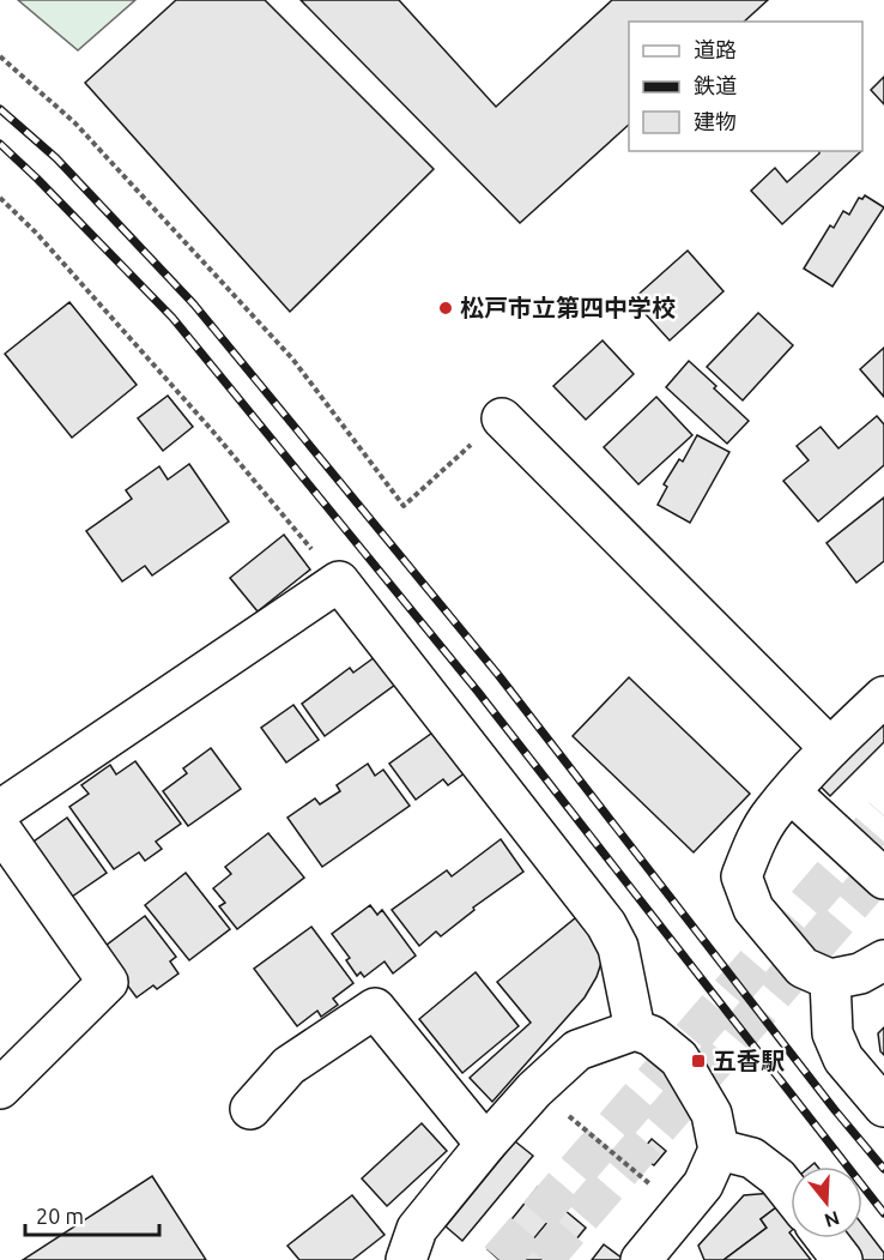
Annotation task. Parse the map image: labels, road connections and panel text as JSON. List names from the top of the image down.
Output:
{
  "places": {
    "other": ["松戸市立第四中学校"],
    "transit": ["五香駅"]
  },
  "legend": ["道路", "鉄道", "建物"],
  "scale_bar": "20 m",
  "north": "bottom"
}
